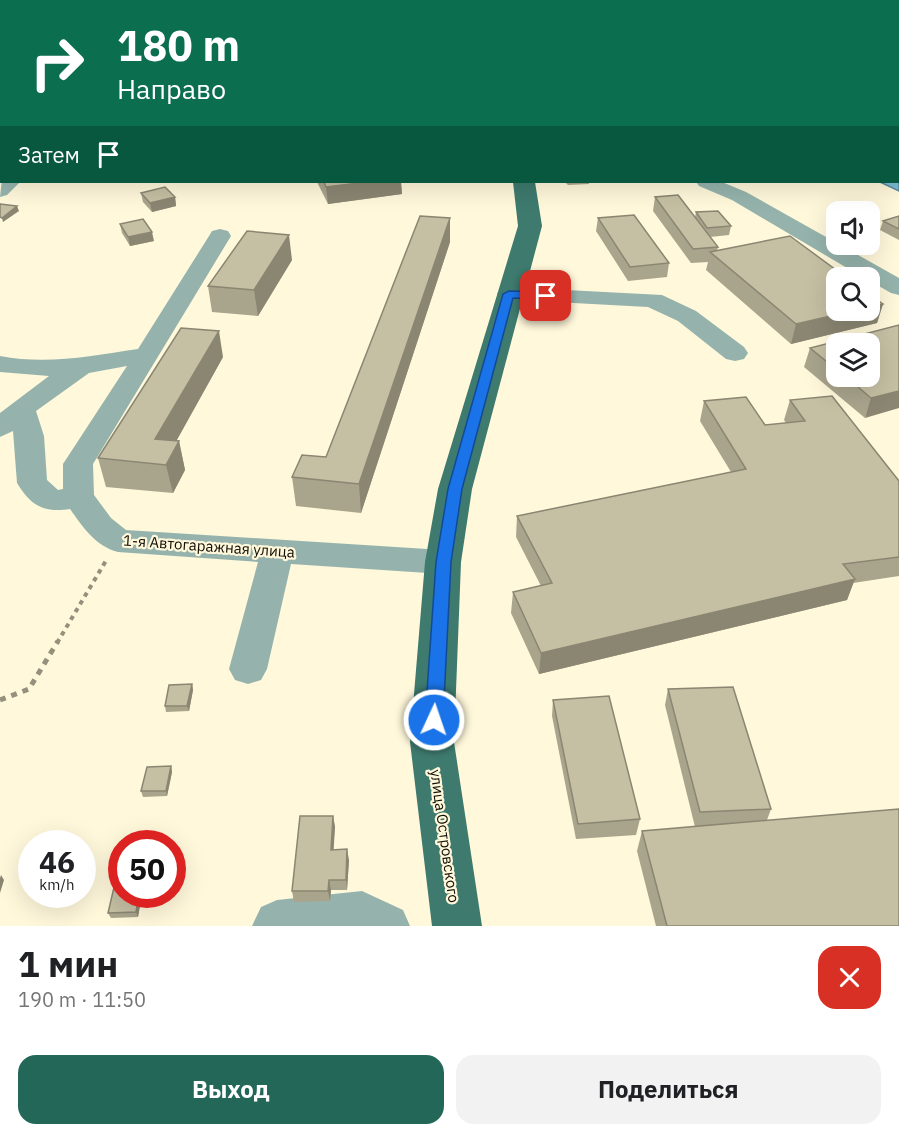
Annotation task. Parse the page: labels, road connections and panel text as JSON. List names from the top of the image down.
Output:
{
  "streets": {
    "main road": ["улица Островского"],
    "street": ["1-я Автогаражная улица"]
  },
  "crossings": [
    ["1-я Автогаражная улица", "улица Островского"]
  ],
  "page": {
    "turn": ["180 m", "Направо"],
    "then": "Затем",
    "speed": "46 km/h",
    "limit": "50",
    "heading": ["1 мин", "190 m · 11:50"],
    "buttons": ["Выход", "Поделиться"]
  }
}
